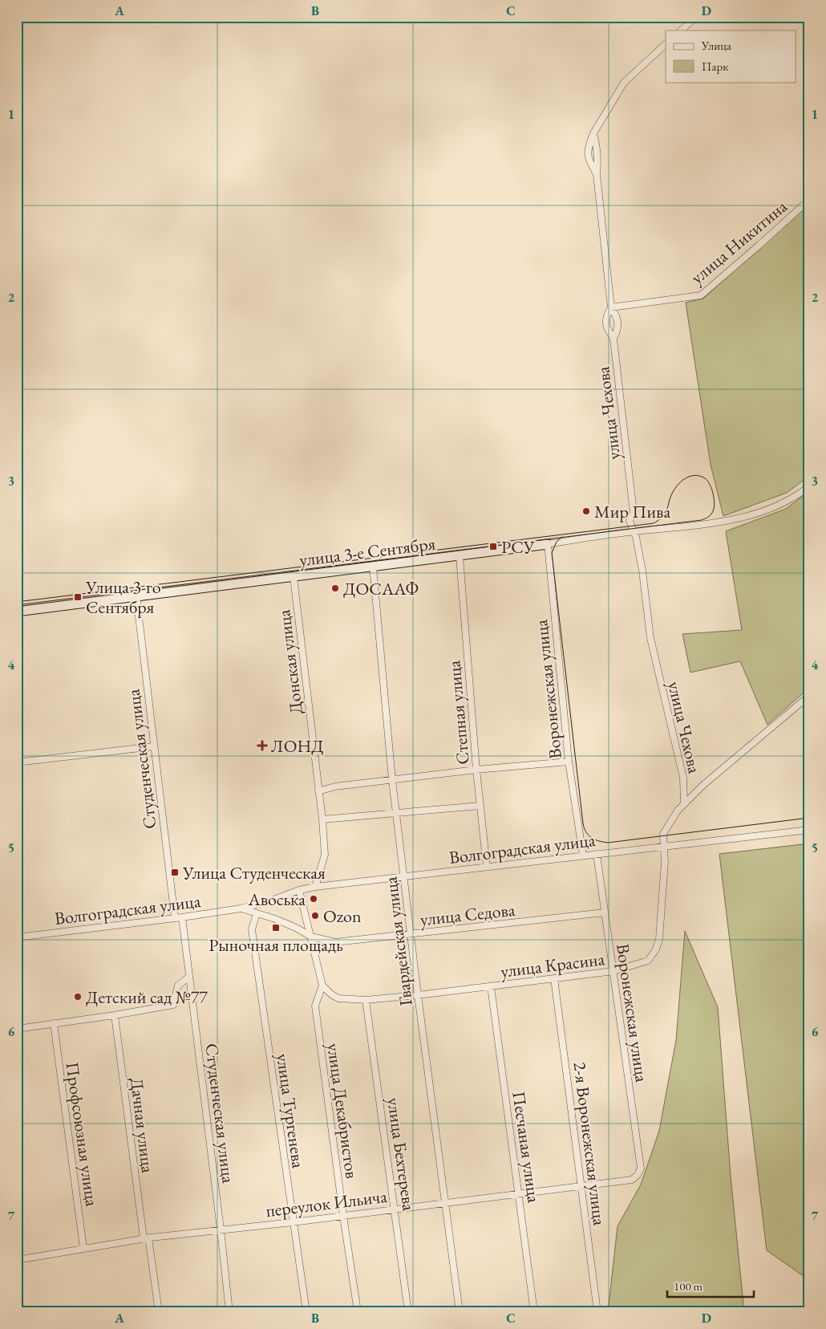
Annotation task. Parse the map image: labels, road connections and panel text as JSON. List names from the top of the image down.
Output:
{
  "streets": {
    "street": [
      "улица Никитина",
      "улица Чехова",
      "улица 3-е Сентября",
      "Донская улица",
      "Воронежская улица",
      "Степная улица",
      "Студенческая улица",
      "Волгоградская улица",
      "улица Седова",
      "Гвардейская улица",
      "улица Красина",
      "улица Тургенева",
      "улица Декабристов",
      "Дачная улица",
      "Профсоюзная улица",
      "2-я Воронежская улица",
      "Песчаная улица",
      "улица Бехтерева",
      "переулок Ильича"
    ]
  },
  "crossings": [
    ["улица Никитина", "улица Чехова"],
    ["улица Чехова", "улица 3-е Сентября"],
    ["улица Чехова", "улица Красина"],
    ["улица 3-е Сентября", "Донская улица"],
    ["улица 3-е Сентября", "Воронежская улица"],
    ["улица 3-е Сентября", "Степная улица"],
    ["улица 3-е Сентября", "Студенческая улица"],
    ["улица 3-е Сентября", "Гвардейская улица"],
    ["Донская улица", "Волгоградская улица"],
    ["Воронежская улица", "Волгоградская улица"],
    ["Воронежская улица", "улица Седова"],
    ["Воронежская улица", "улица Красина"],
    ["Воронежская улица", "переулок Ильича"],
    ["Степная улица", "Волгоградская улица"],
    ["Студенческая улица", "Волгоградская улица"],
    ["Студенческая улица", "переулок Ильича"],
    ["Волгоградская улица", "улица Седова"],
    ["Волгоградская улица", "Гвардейская улица"],
    ["Волгоградская улица", "улица Красина"],
    ["Волгоградская улица", "улица Тургенева"],
    ["улица Седова", "Гвардейская улица"],
    ["улица Седова", "улица Тургенева"],
    ["Гвардейская улица", "улица Красина"],
    ["Гвардейская улица", "переулок Ильича"],
    ["улица Красина", "улица Декабристов"],
    ["улица Красина", "2-я Воронежская улица"],
    ["улица Красина", "Песчаная улица"],
    ["улица Красина", "улица Бехтерева"],
    ["улица Тургенева", "переулок Ильича"],
    ["улица Декабристов", "переулок Ильича"],
    ["Дачная улица", "переулок Ильича"],
    ["Профсоюзная улица", "переулок Ильича"],
    ["2-я Воронежская улица", "переулок Ильича"],
    ["Песчаная улица", "переулок Ильича"],
    ["улица Бехтерева", "переулок Ильича"]
  ],
  "places": {
    "other": [
      "Мир Пива",
      "ДОСААФ",
      "Авоська",
      "Ozon",
      "Детский сад №77"
    ],
    "transit": [
      "РСУ",
      "Улица 3-го Сентября",
      "Улица Студенческая",
      "Рыночная площадь"
    ],
    "health": ["ЛОНД"]
  },
  "legend": ["Улица", "Парк"],
  "scale_bar": "100 m",
  "grid": {
    "columns": [
      "A",
      "B",
      "C",
      "D"
    ],
    "rows": [
      "1",
      "2",
      "3",
      "4",
      "5",
      "6",
      "7"
    ]
  }
}
